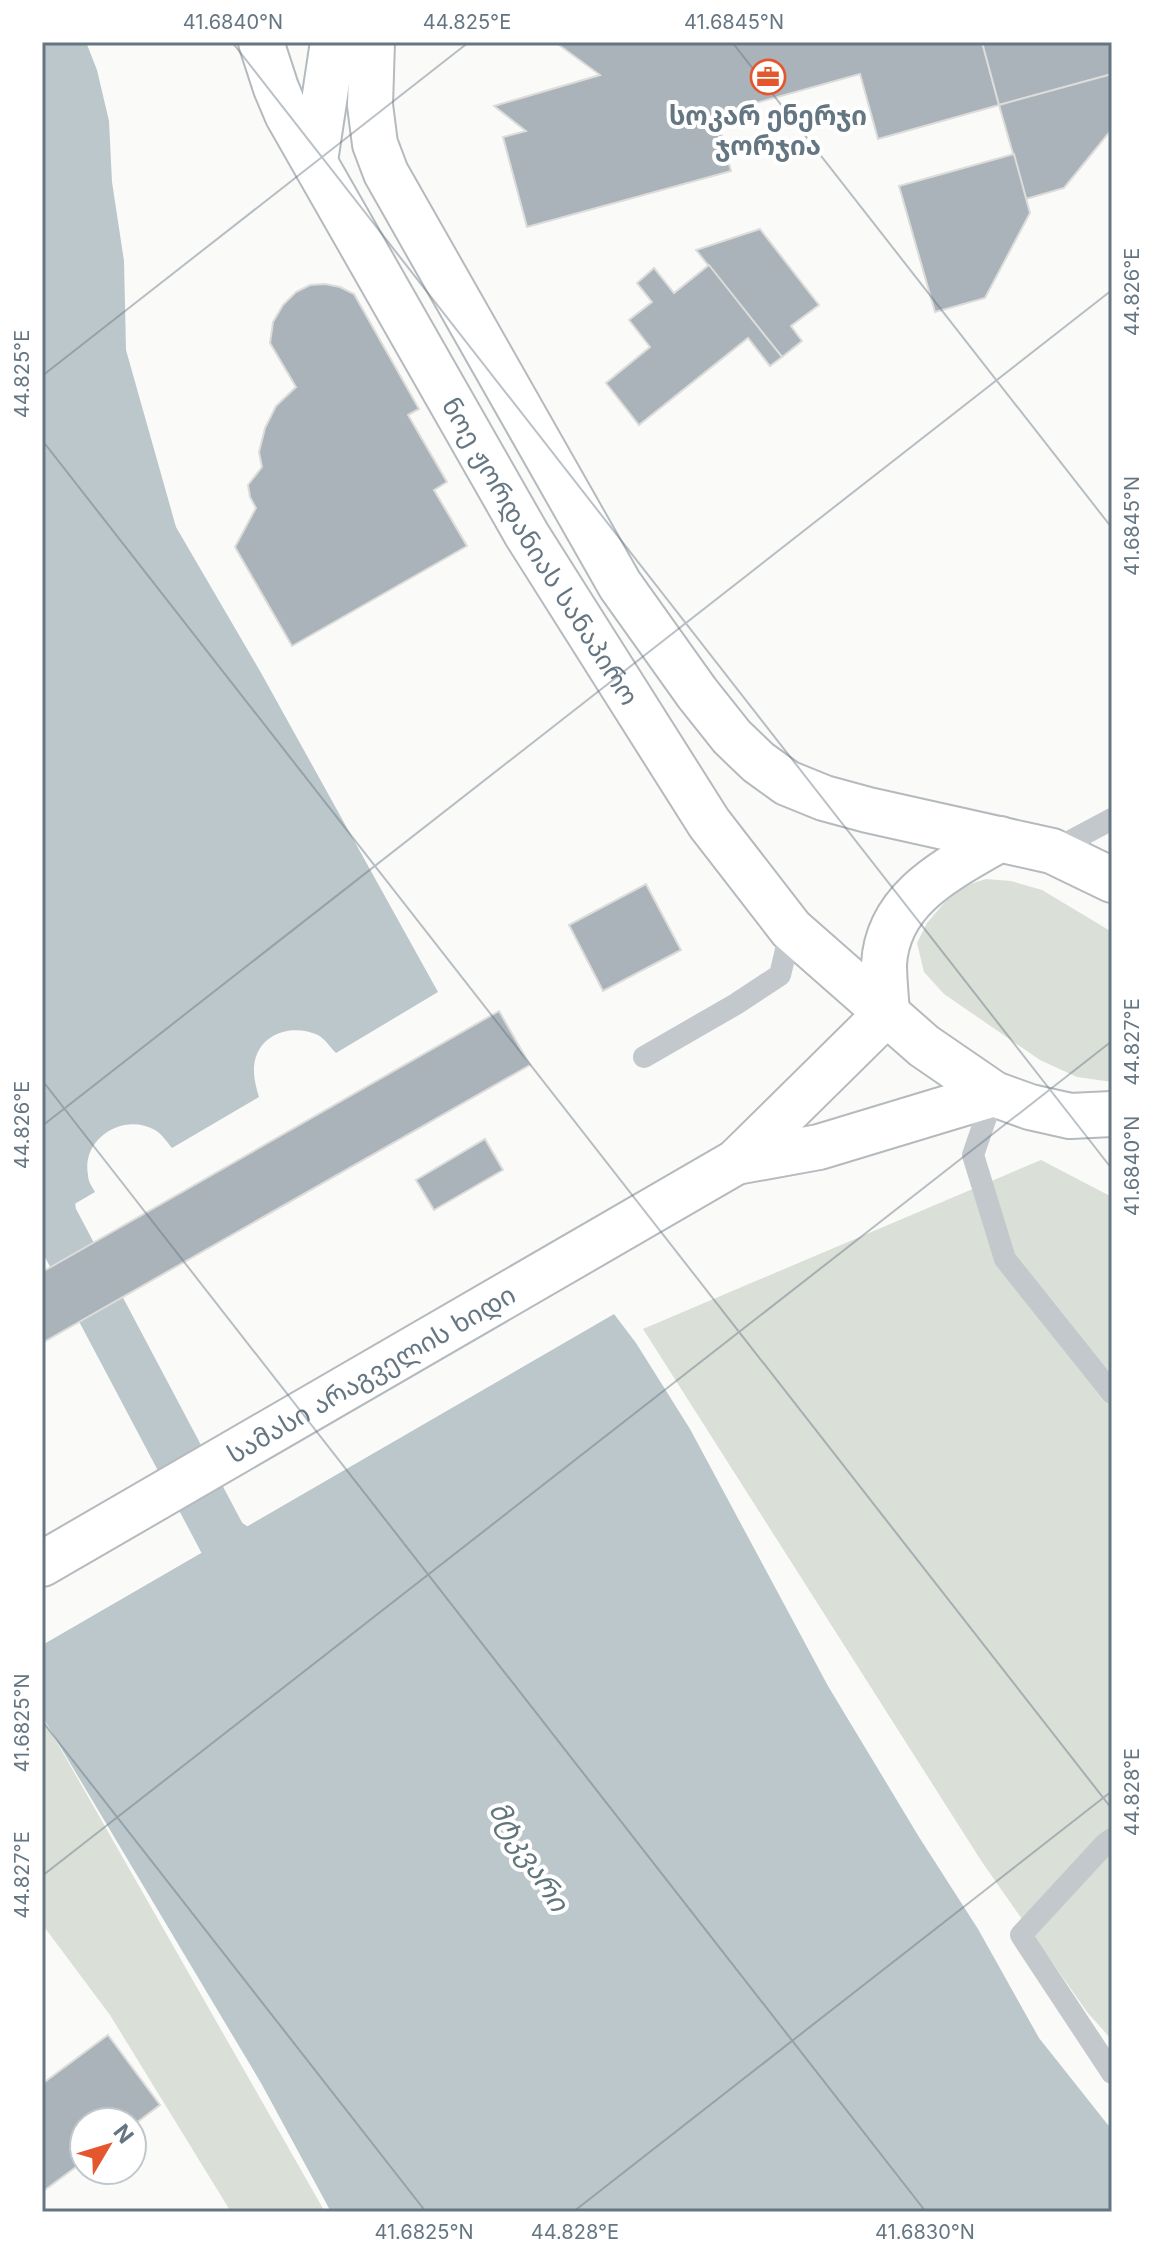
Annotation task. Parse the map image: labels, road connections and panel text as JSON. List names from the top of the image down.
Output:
{
  "streets": {
    "main road": ["ნოე ჟორდანიას სანაპირო", "სამასი არაგველის ხიდი"]
  },
  "water": ["მტკვარი"],
  "places": {
    "office": ["სოკარ ენერჯი ჯორჯია"]
  },
  "north": "top right",
  "coordinates": [
    "41.6840°N",
    "44.825°E",
    "41.6845°N",
    "44.826°E",
    "44.827°E",
    "41.6825°N",
    "44.828°E",
    "41.6830°N"
  ]
}
